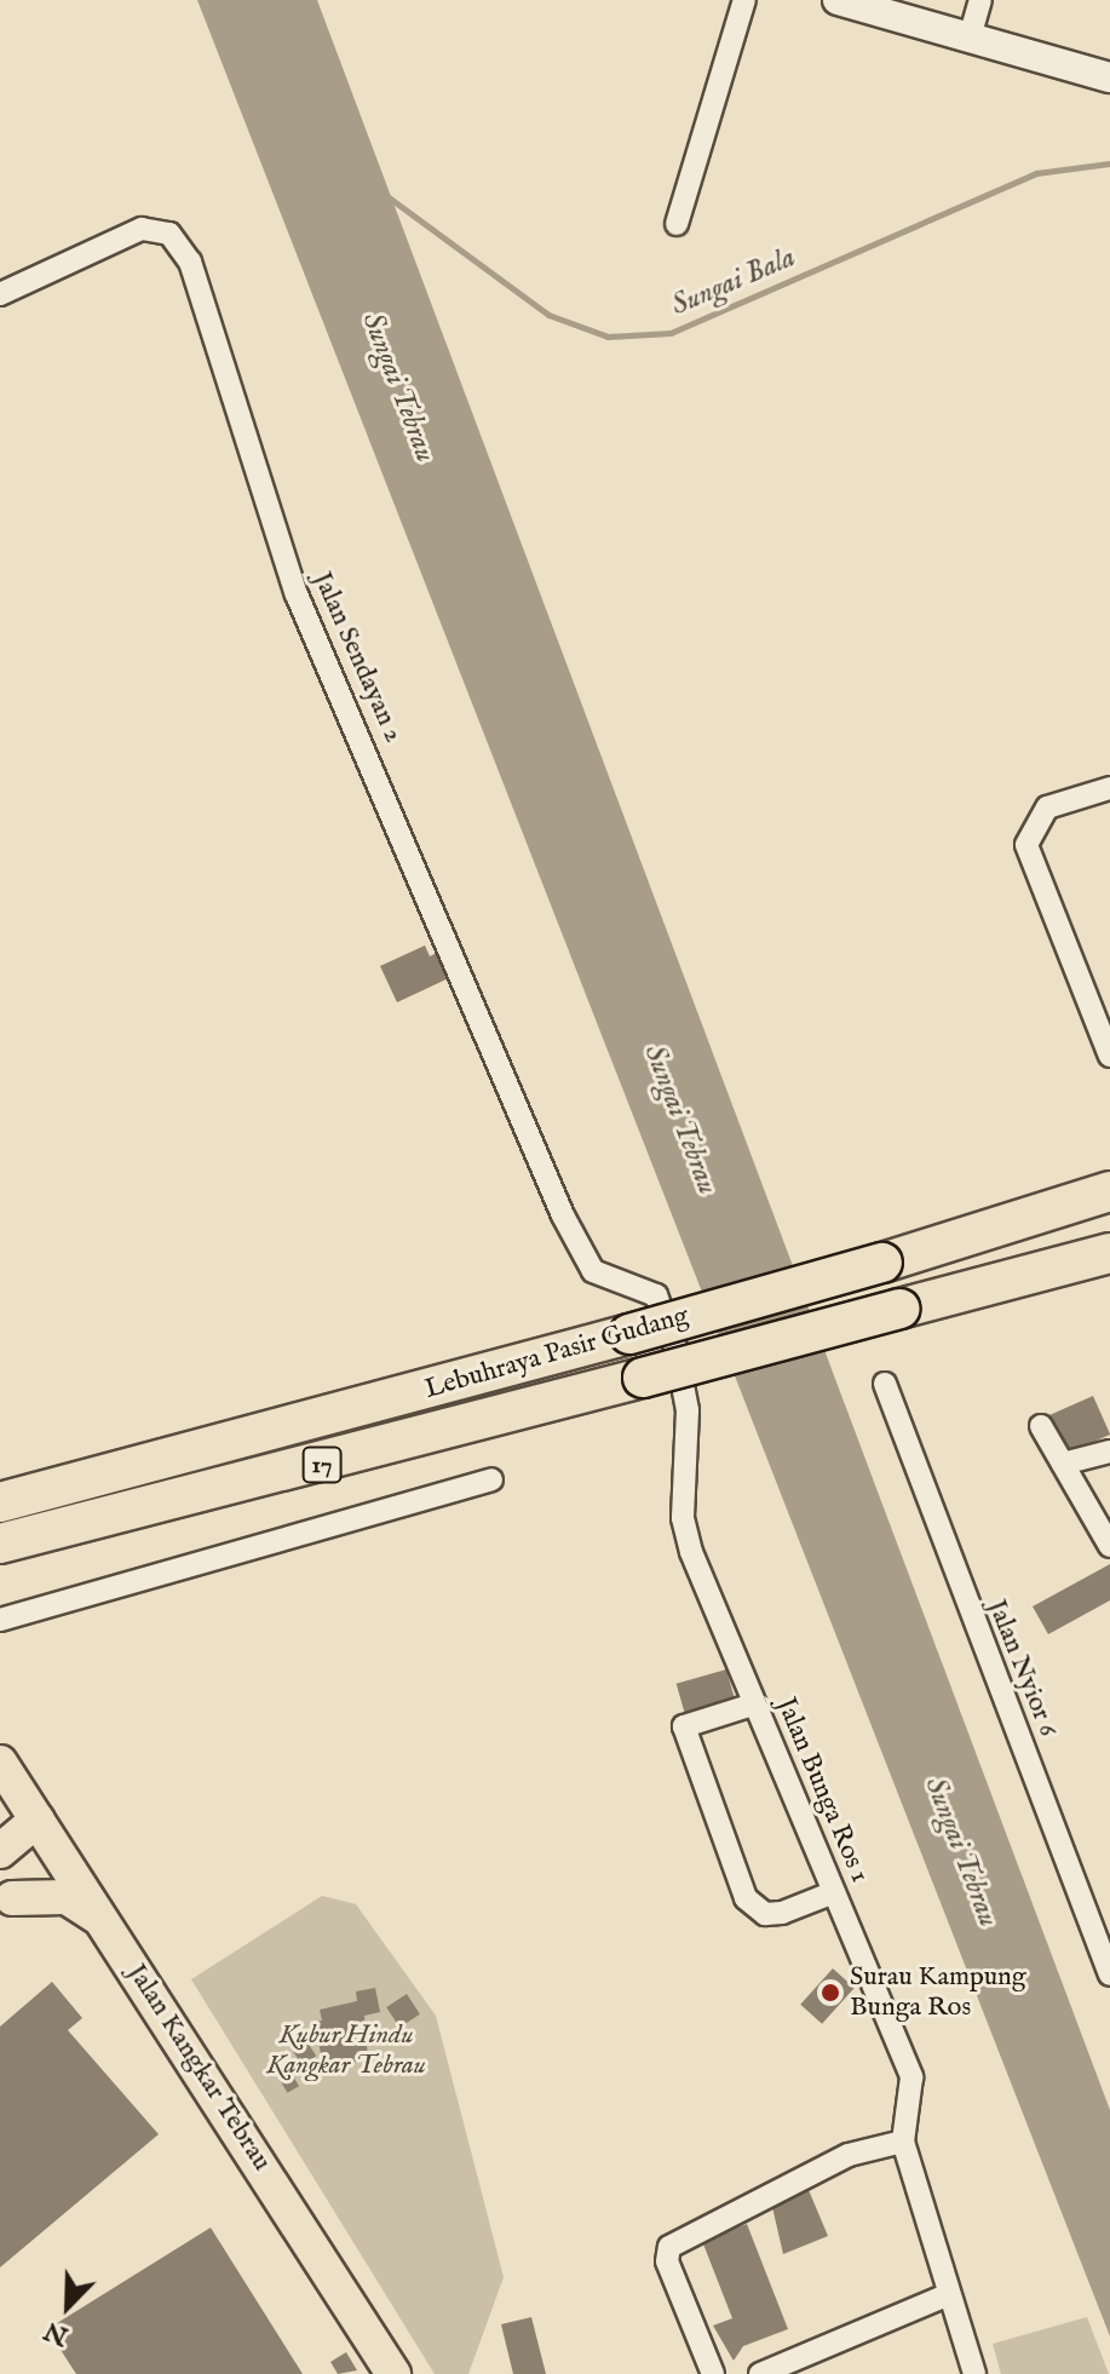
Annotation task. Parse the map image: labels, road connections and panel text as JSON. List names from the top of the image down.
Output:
{
  "streets": {
    "highway": ["Lebuhraya Pasir Gudang", "17"],
    "main road": ["Jalan Kangkar Tebrau"],
    "street": ["Jalan Sendayan 2", "Jalan Nyior 6", "Jalan Bunga Ros 1"]
  },
  "crossings": [
    ["Jalan Sendayan 2", "Jalan Bunga Ros 1"]
  ],
  "water": ["Sungai Bala", "Sungai Tebrau"],
  "parks": ["Kubur Hindu Kangkar Tebrau"],
  "places": ["Surau Kampung Bunga Ros"],
  "north": "bottom left"
}
